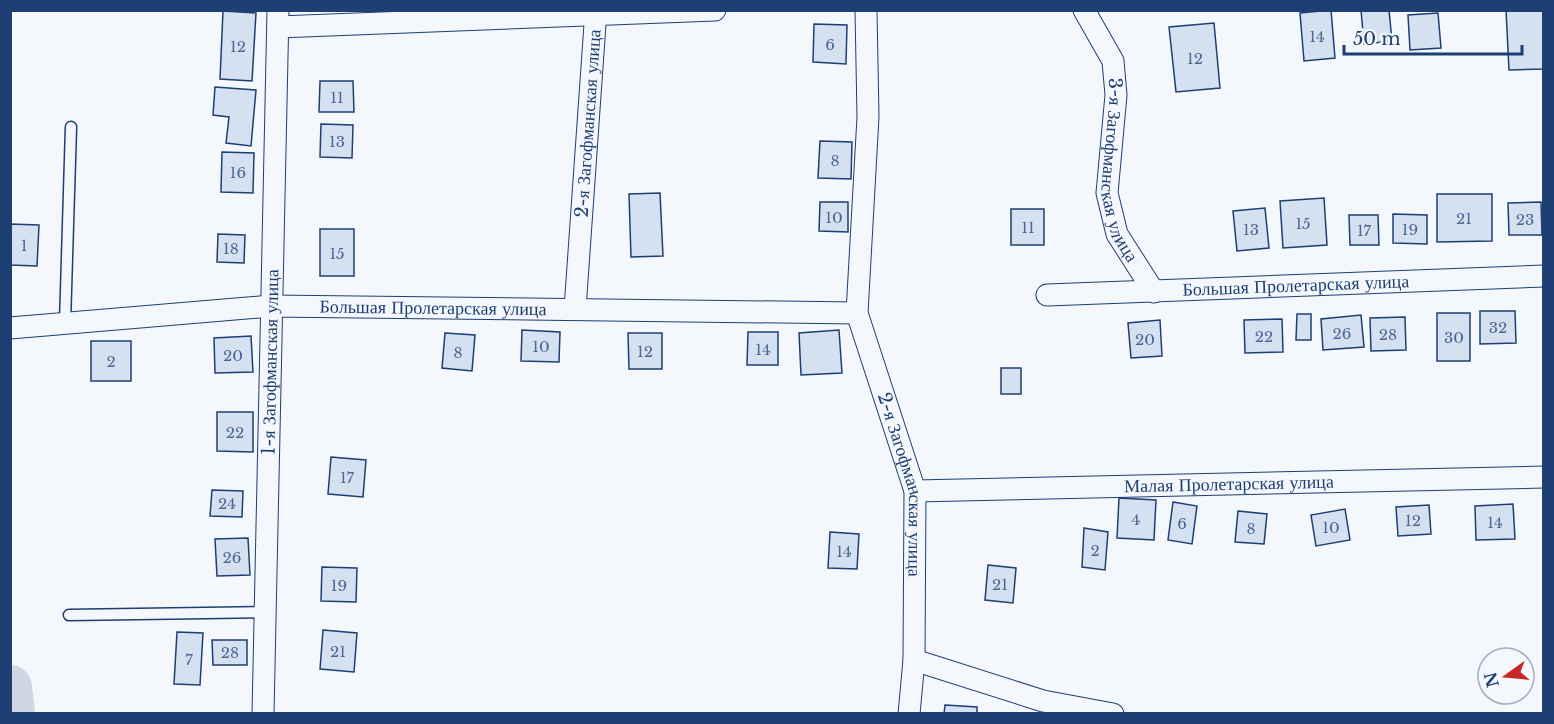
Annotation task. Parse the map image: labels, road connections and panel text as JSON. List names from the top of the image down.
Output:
{
  "streets": {
    "street": [
      "2-я Загофманская улица",
      "3-я Загофманская улица",
      "Большая Пролетарская улица",
      "1-я Загофманская улица",
      "Малая Пролетарская улица"
    ]
  },
  "crossings": [
    ["2-я Загофманская улица", "Большая Пролетарская улица"],
    ["2-я Загофманская улица", "Малая Пролетарская улица"],
    ["3-я Загофманская улица", "Большая Пролетарская улица"],
    ["Большая Пролетарская улица", "1-я Загофманская улица"]
  ],
  "house_numbers": [
    "14",
    "6",
    "12",
    "12",
    "11",
    "13",
    "8",
    "16",
    "10",
    "21",
    "23",
    "15",
    "11",
    "13",
    "19",
    "17",
    "1",
    "18",
    "15",
    "32",
    "26",
    "28",
    "22",
    "30",
    "20",
    "10",
    "14",
    "12",
    "8",
    "20",
    "2",
    "22",
    "17",
    "24",
    "4",
    "12",
    "14",
    "6",
    "10",
    "8",
    "2",
    "14",
    "26",
    "21",
    "19",
    "21",
    "28",
    "7"
  ],
  "scale_bar": "50 m",
  "north": "left"
}
